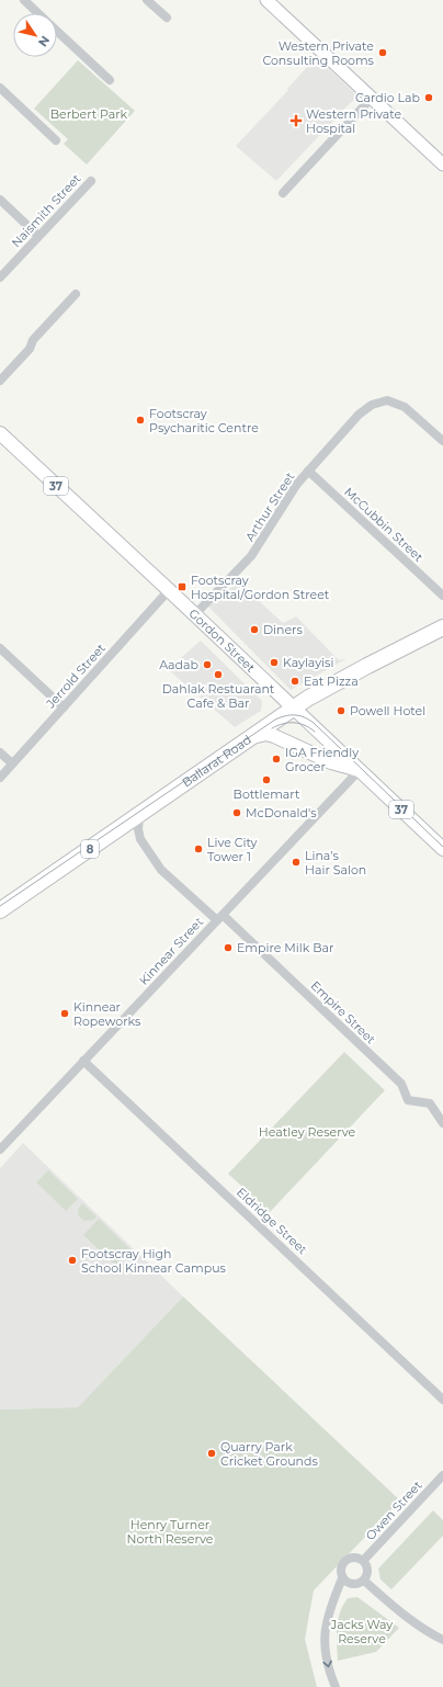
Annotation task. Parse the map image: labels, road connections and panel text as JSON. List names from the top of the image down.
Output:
{
  "streets": {
    "highway": ["Ballarat Road", "8"],
    "main road": ["37", "Gordon Street"],
    "street": [
      "Naismith Street",
      "Arthur Street",
      "McCubbin Street",
      "Jerrold Street",
      "Kinnear Street",
      "Empire Street",
      "Eldridge Street",
      "Owen Street"
    ]
  },
  "crossings": [
    ["Arthur Street", "McCubbin Street"],
    ["Arthur Street", "Gordon Street"],
    ["Gordon Street", "Jerrold Street"],
    ["Gordon Street", "Ballarat Road"],
    ["Gordon Street", "Kinnear Street"],
    ["Kinnear Street", "Empire Street"],
    ["Kinnear Street", "Eldridge Street"]
  ],
  "parks": [
    "Berbert Park",
    "Heatley Reserve",
    "Henry Turner North Reserve",
    "Jacks Way Reserve"
  ],
  "places": {
    "other": [
      "Western Private Consulting Rooms",
      "Cardio Lab",
      "Footscray Psycharitic Centre",
      "Diners",
      "Kaylayisi",
      "Aadab",
      "Dahlak Restuarant Cafe & Bar",
      "Eat Pizza",
      "Powell Hotel",
      "IGA Friendly Grocer",
      "Bottlemart",
      "McDonald's",
      "Live City Tower 1",
      "Lina’s Hair Salon",
      "Empire Milk Bar",
      "Kinnear Ropeworks",
      "Footscray High School Kinnear Campus",
      "Quarry Park Cricket Grounds"
    ],
    "health": ["Western Private Hospital"],
    "transit": ["Footscray Hospital/Gordon Street"]
  },
  "north": "bottom right"
}
